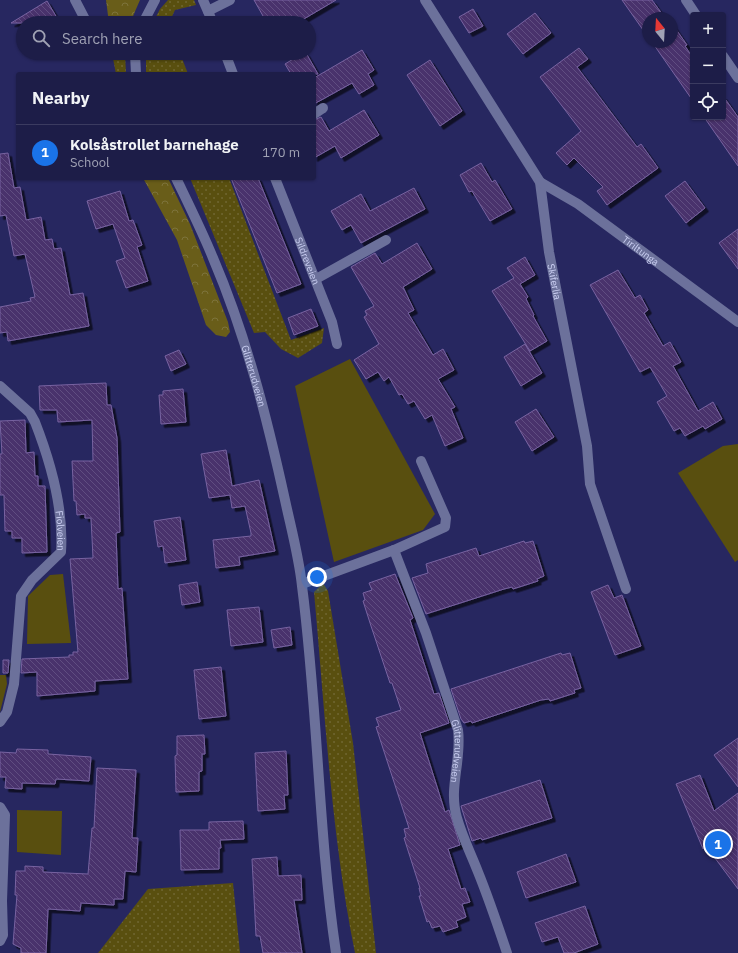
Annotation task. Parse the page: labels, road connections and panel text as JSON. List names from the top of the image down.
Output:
{
  "streets": {
    "street": [
      "Tiriltunga",
      "Sildreveien",
      "Skiferlia",
      "Glitterudveien",
      "Fiolveien"
    ]
  },
  "crossings": [
    ["Tiriltunga", "Skiferlia"]
  ],
  "north": "top",
  "page": {
    "map_buttons": ["+", "−"],
    "search": "Search here",
    "heading": "Nearby",
    "list": [
      {
        "mark": "1",
        "name": "Kolsåstrollet barnehage",
        "note": "School",
        "value": "170 m"
      }
    ],
    "pins": "1"
  }
}
